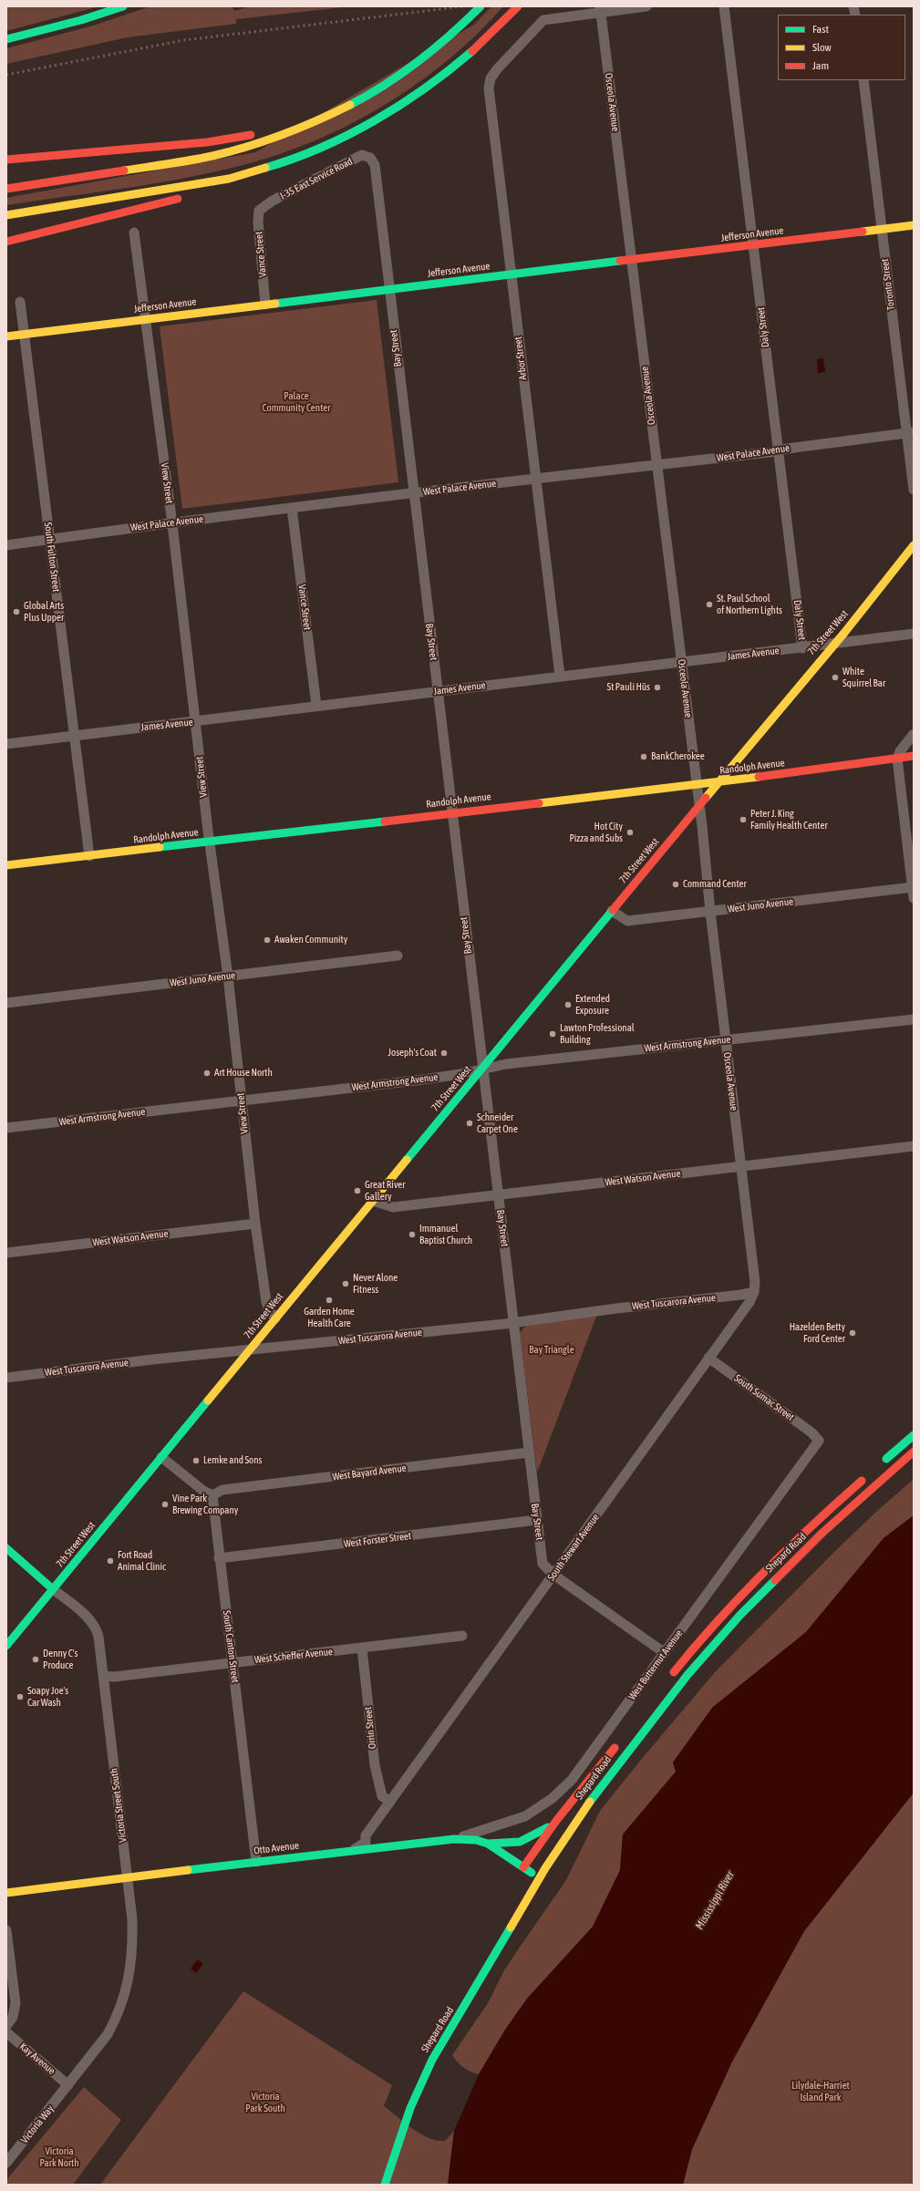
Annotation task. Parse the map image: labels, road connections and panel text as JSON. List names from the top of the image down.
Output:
{
  "streets": {
    "main road": [
      "Jefferson Avenue",
      "7th Street West",
      "Randolph Avenue",
      "Shepard Road",
      "Victoria Street South",
      "Otto Avenue"
    ],
    "street": [
      "Osceola Avenue",
      "I-35 East Service Road",
      "Vance Street",
      "Toronto Street",
      "Daly Street",
      "Bay Street",
      "Arbor Street",
      "West Palace Avenue",
      "View Street",
      "South Fulton Street",
      "James Avenue",
      "West Juno Avenue",
      "West Armstrong Avenue",
      "West Watson Avenue",
      "West Tuscarora Avenue",
      "South Sumac Street",
      "West Bayard Avenue",
      "West Forster Street",
      "South Stewart Avenue",
      "South Canton Street",
      "West Scheffer Avenue",
      "West Butternut Avenue",
      "Orrin Street",
      "Kay Avenue",
      "Victoria Way"
    ]
  },
  "crossings": [
    ["Osceola Avenue", "Jefferson Avenue"],
    ["Osceola Avenue", "Arbor Street"],
    ["Osceola Avenue", "West Palace Avenue"],
    ["Osceola Avenue", "7th Street West"],
    ["Osceola Avenue", "James Avenue"],
    ["Osceola Avenue", "Randolph Avenue"],
    ["Osceola Avenue", "West Juno Avenue"],
    ["Osceola Avenue", "West Armstrong Avenue"],
    ["Osceola Avenue", "West Watson Avenue"],
    ["Osceola Avenue", "West Tuscarora Avenue"],
    ["Osceola Avenue", "South Stewart Avenue"],
    ["I-35 East Service Road", "Vance Street"],
    ["I-35 East Service Road", "Bay Street"],
    ["Jefferson Avenue", "Vance Street"],
    ["Jefferson Avenue", "Toronto Street"],
    ["Jefferson Avenue", "Daly Street"],
    ["Jefferson Avenue", "Bay Street"],
    ["Jefferson Avenue", "Arbor Street"],
    ["Jefferson Avenue", "View Street"],
    ["Jefferson Avenue", "South Fulton Street"],
    ["Vance Street", "West Palace Avenue"],
    ["Vance Street", "James Avenue"],
    ["Toronto Street", "West Palace Avenue"],
    ["Daly Street", "West Palace Avenue"],
    ["Daly Street", "James Avenue"],
    ["Bay Street", "West Palace Avenue"],
    ["Bay Street", "7th Street West"],
    ["Bay Street", "James Avenue"],
    ["Bay Street", "Randolph Avenue"],
    ["Bay Street", "West Armstrong Avenue"],
    ["Bay Street", "West Watson Avenue"],
    ["Bay Street", "West Tuscarora Avenue"],
    ["Bay Street", "West Bayard Avenue"],
    ["Bay Street", "West Forster Street"],
    ["Bay Street", "South Stewart Avenue"],
    ["Bay Street", "West Butternut Avenue"],
    ["Arbor Street", "West Palace Avenue"],
    ["Arbor Street", "James Avenue"],
    ["West Palace Avenue", "View Street"],
    ["West Palace Avenue", "South Fulton Street"],
    ["View Street", "7th Street West"],
    ["View Street", "James Avenue"],
    ["View Street", "Randolph Avenue"],
    ["View Street", "West Juno Avenue"],
    ["View Street", "West Armstrong Avenue"],
    ["View Street", "West Watson Avenue"],
    ["South Fulton Street", "James Avenue"],
    ["South Fulton Street", "Randolph Avenue"],
    ["7th Street West", "James Avenue"],
    ["7th Street West", "Randolph Avenue"],
    ["7th Street West", "West Juno Avenue"],
    ["7th Street West", "West Armstrong Avenue"],
    ["7th Street West", "West Watson Avenue"],
    ["7th Street West", "West Tuscarora Avenue"],
    ["7th Street West", "Victoria Street South"],
    ["West Tuscarora Avenue", "South Stewart Avenue"],
    ["South Sumac Street", "South Stewart Avenue"],
    ["South Sumac Street", "West Butternut Avenue"],
    ["West Bayard Avenue", "South Canton Street"],
    ["West Forster Street", "South Canton Street"],
    ["South Stewart Avenue", "Orrin Street"],
    ["South Stewart Avenue", "Otto Avenue"],
    ["Shepard Road", "Otto Avenue"],
    ["South Canton Street", "West Scheffer Avenue"],
    ["South Canton Street", "Otto Avenue"],
    ["West Scheffer Avenue", "Orrin Street"],
    ["West Scheffer Avenue", "Victoria Street South"],
    ["West Butternut Avenue", "Otto Avenue"],
    ["Victoria Street South", "Otto Avenue"],
    ["Victoria Street South", "Kay Avenue"],
    ["Victoria Street South", "Victoria Way"],
    ["Kay Avenue", "Victoria Way"]
  ],
  "water": ["Mississippi River"],
  "parks": [
    "Palace Community Center",
    "Bay Triangle",
    "Lilydale-Harriet Island Park",
    "Victoria Park South",
    "Victoria Park North"
  ],
  "places": [
    "St. Paul School of Northern Lights",
    "Global Arts Plus Upper",
    "White Squirrel Bar",
    "St Pauli Hüs",
    "BankCherokee",
    "Peter J. King Family Health Center",
    "Hot City Pizza and Subs",
    "Command Center",
    "Awaken Community",
    "Extended Exposure",
    "Lawton Professional Building",
    "Joseph's Coat",
    "Art House North",
    "Schneider Carpet One",
    "Great River Gallery",
    "Immanuel Baptist Church",
    "Never Alone Fitness",
    "Garden Home Health Care",
    "Hazelden Betty Ford Center",
    "Lemke and Sons",
    "Vine Park Brewing Company",
    "Fort Road Animal Clinic",
    "Denny C's Produce",
    "Soapy Joe's Car Wash"
  ],
  "legend": ["Fast", "Slow", "Jam"]
}
